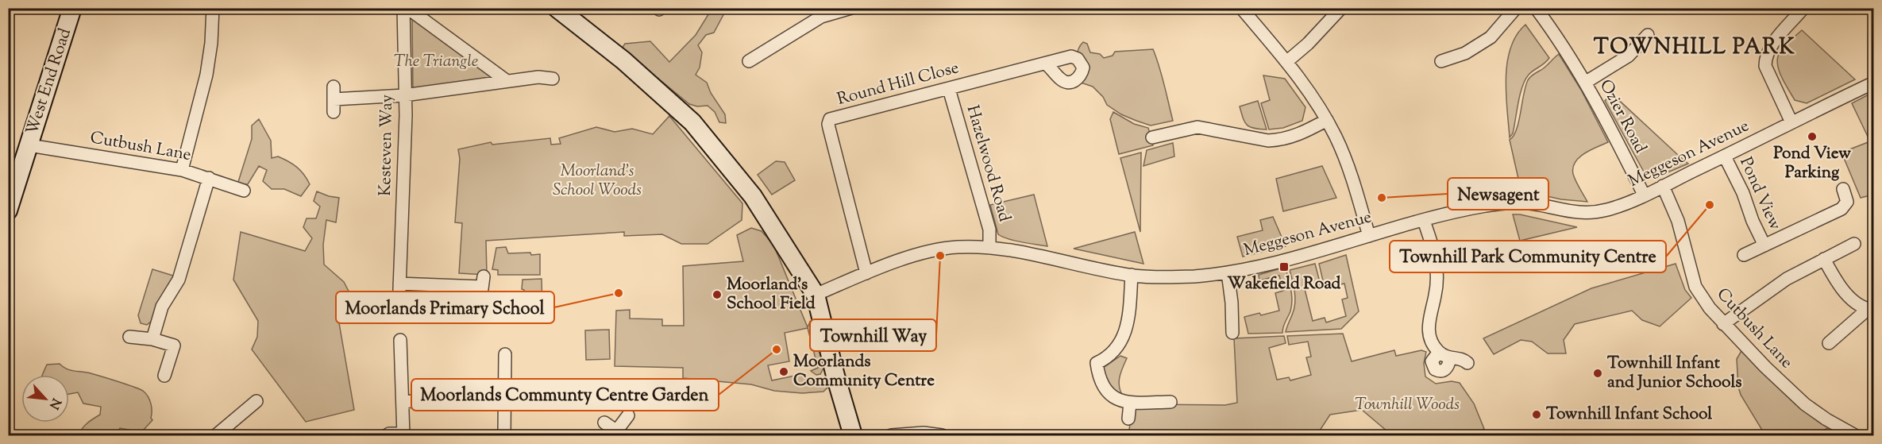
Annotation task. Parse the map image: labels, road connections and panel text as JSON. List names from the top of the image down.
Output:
{
  "streets": {
    "street": [
      "West End Road",
      "Round Hill Close",
      "Ozier Road",
      "Kesteven Way",
      "Cutbush Lane",
      "Meggeson Avenue",
      "Hazelwood Road",
      "Pond View"
    ]
  },
  "crossings": [
    ["West End Road", "Cutbush Lane"],
    ["Round Hill Close", "Meggeson Avenue"],
    ["Round Hill Close", "Hazelwood Road"],
    ["Ozier Road", "Meggeson Avenue"],
    ["Cutbush Lane", "Meggeson Avenue"],
    ["Meggeson Avenue", "Hazelwood Road"],
    ["Meggeson Avenue", "Pond View"]
  ],
  "districts": ["TOWNHILL PARK"],
  "parks": ["The Triangle", "Moorland's School Woods", "Townhill Woods"],
  "places": {
    "other": [
      "Pond View Parking",
      "Newsagent",
      "Townhill Park Community Centre",
      "Townhill Way",
      "Moorlands Primary School",
      "Moorland's School Field",
      "Moorlands Communty Centre Garden",
      "Moorlands Community Centre",
      "Townhill Infant and Junior Schools",
      "Townhill Infant School"
    ],
    "transit": ["Wakefield Road"]
  },
  "north": "bottom right"
}
